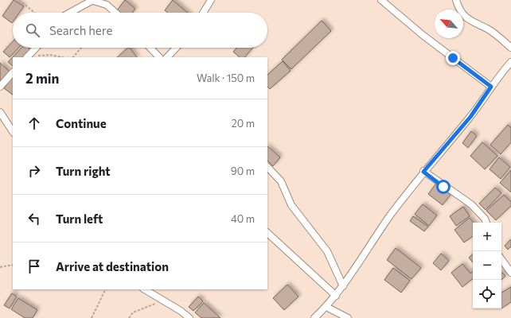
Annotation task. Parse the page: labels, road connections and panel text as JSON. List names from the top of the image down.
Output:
{
  "north": "top left",
  "page": {
    "search": "Search here",
    "heading": ["2 min", "Walk · 150 m"],
    "list": [
      ["Continue", "20 m"],
      ["Turn right", "90 m"],
      ["Turn left", "40 m"],
      "Arrive at destination"
    ],
    "map_buttons": ["+", "−"]
  }
}
